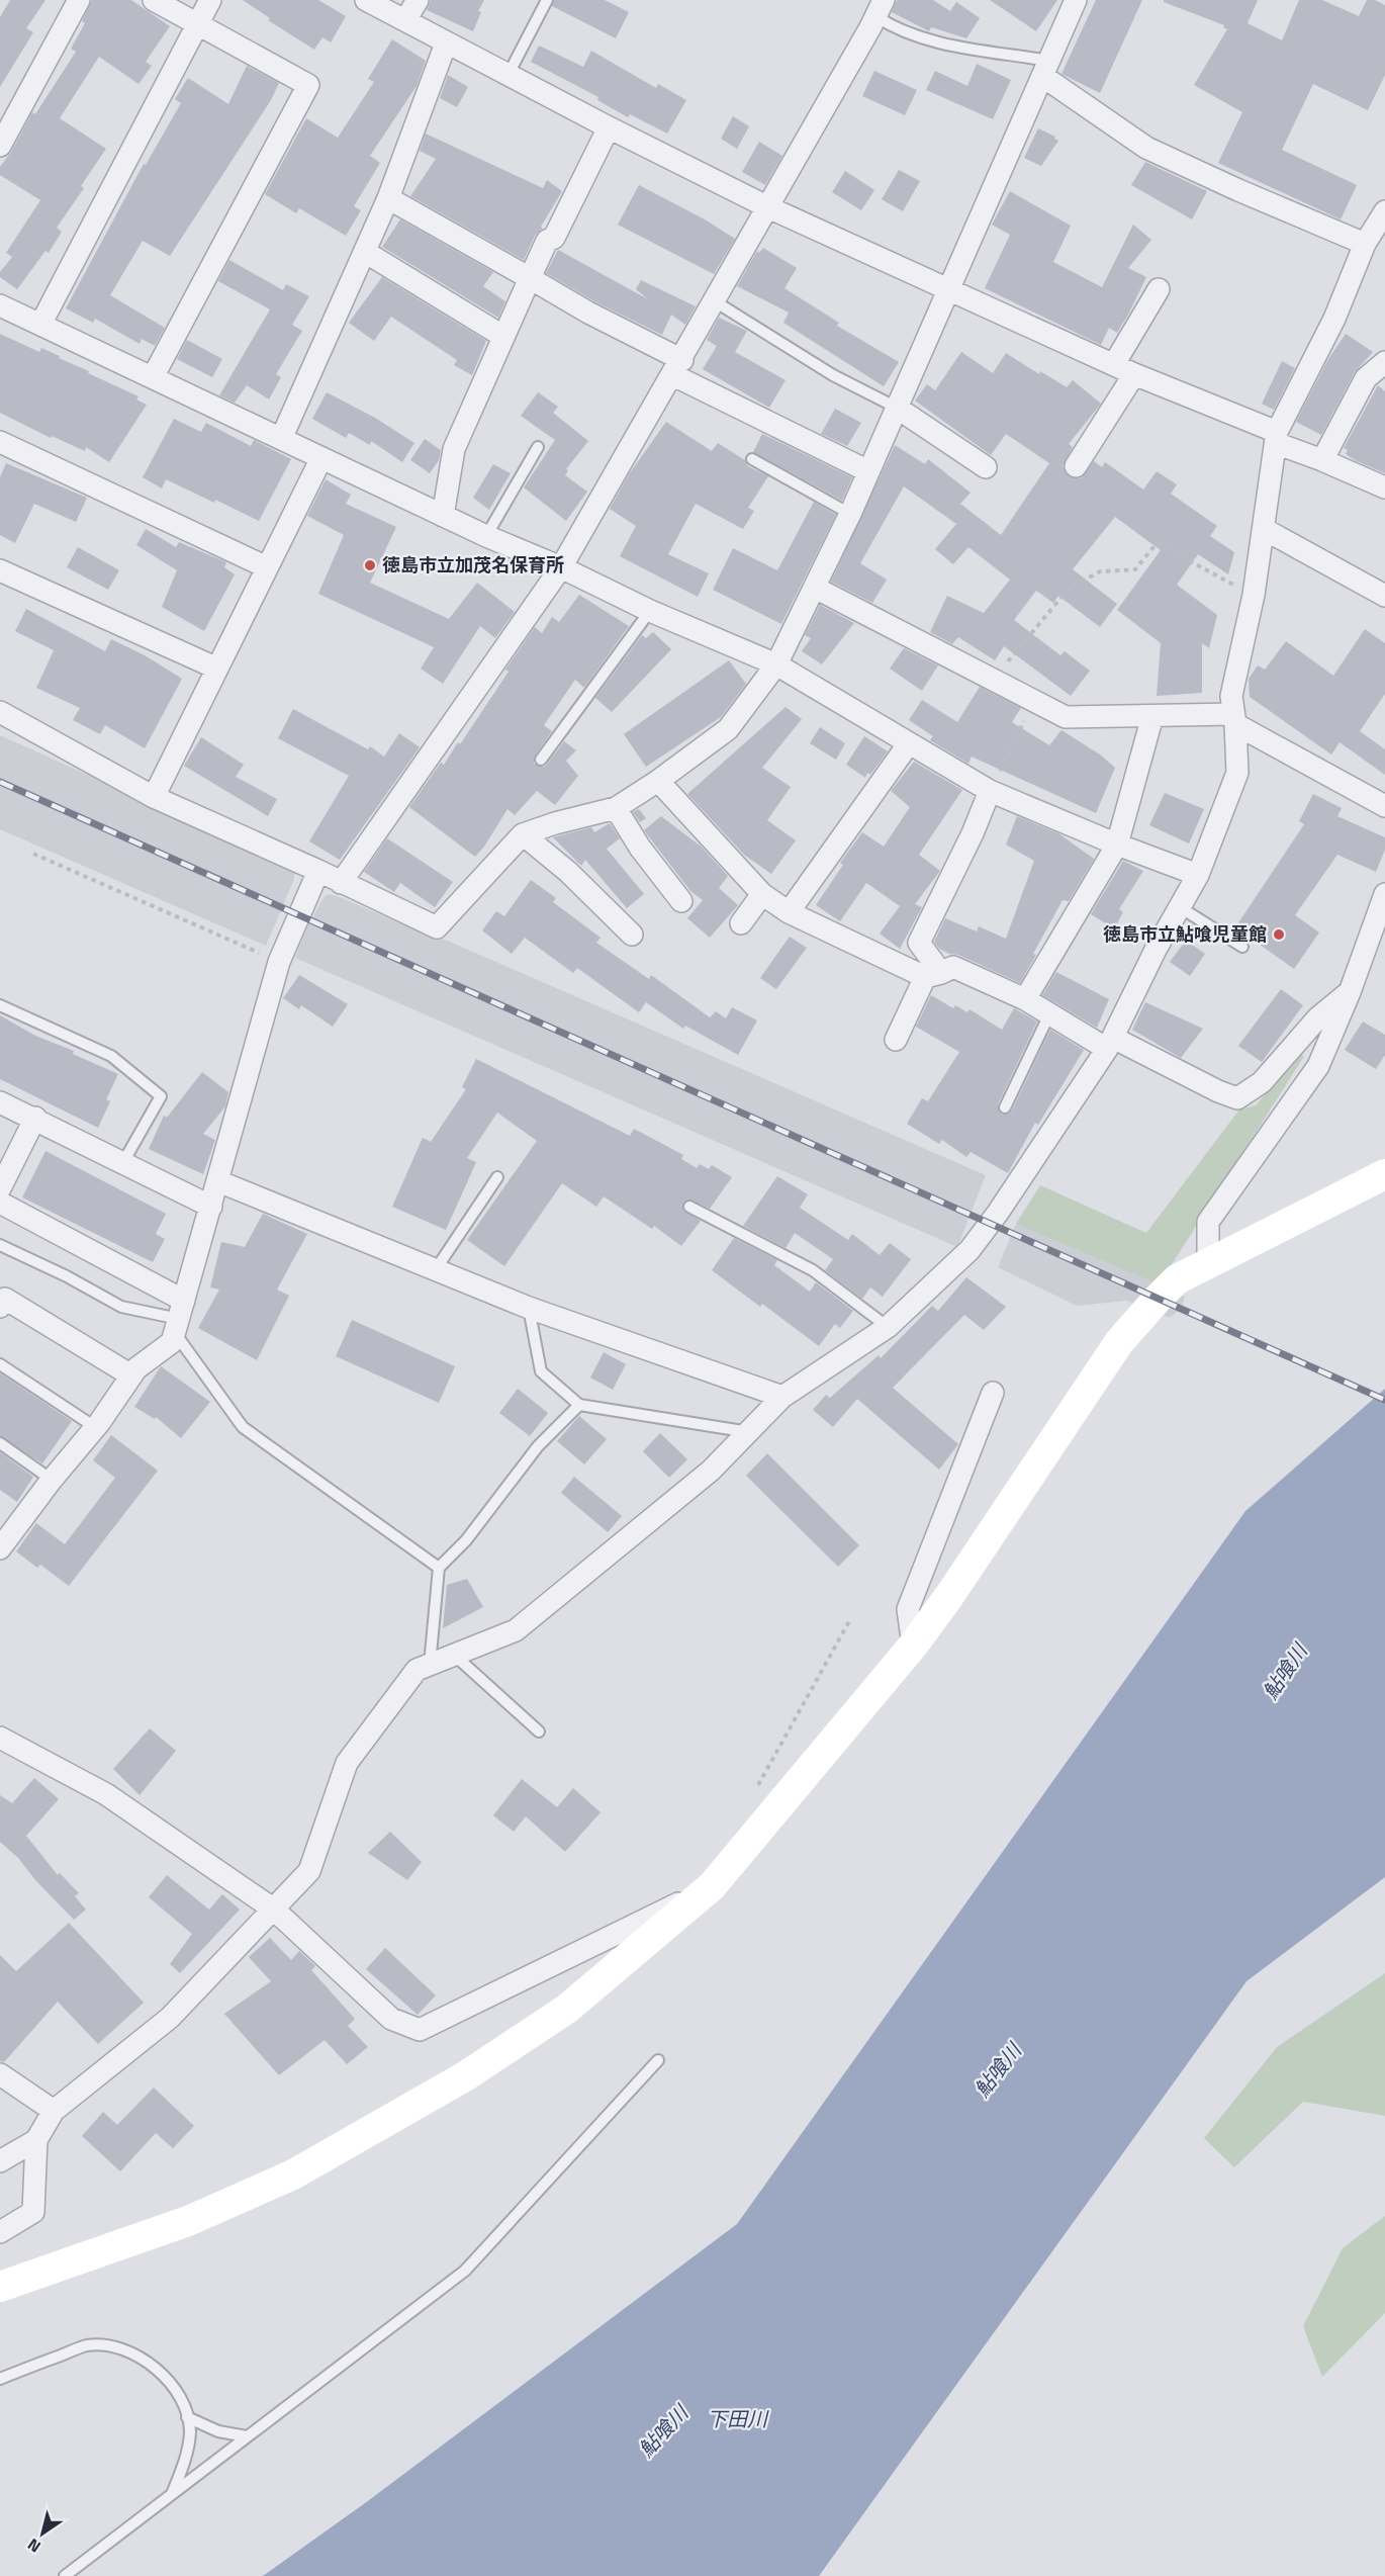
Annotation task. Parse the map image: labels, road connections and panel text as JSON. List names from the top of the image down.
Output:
{
  "water": ["鮎喰川", "下田川"],
  "places": ["徳島市立加茂名保育所", "徳島市立鮎喰児童館"],
  "north": "bottom left"
}
